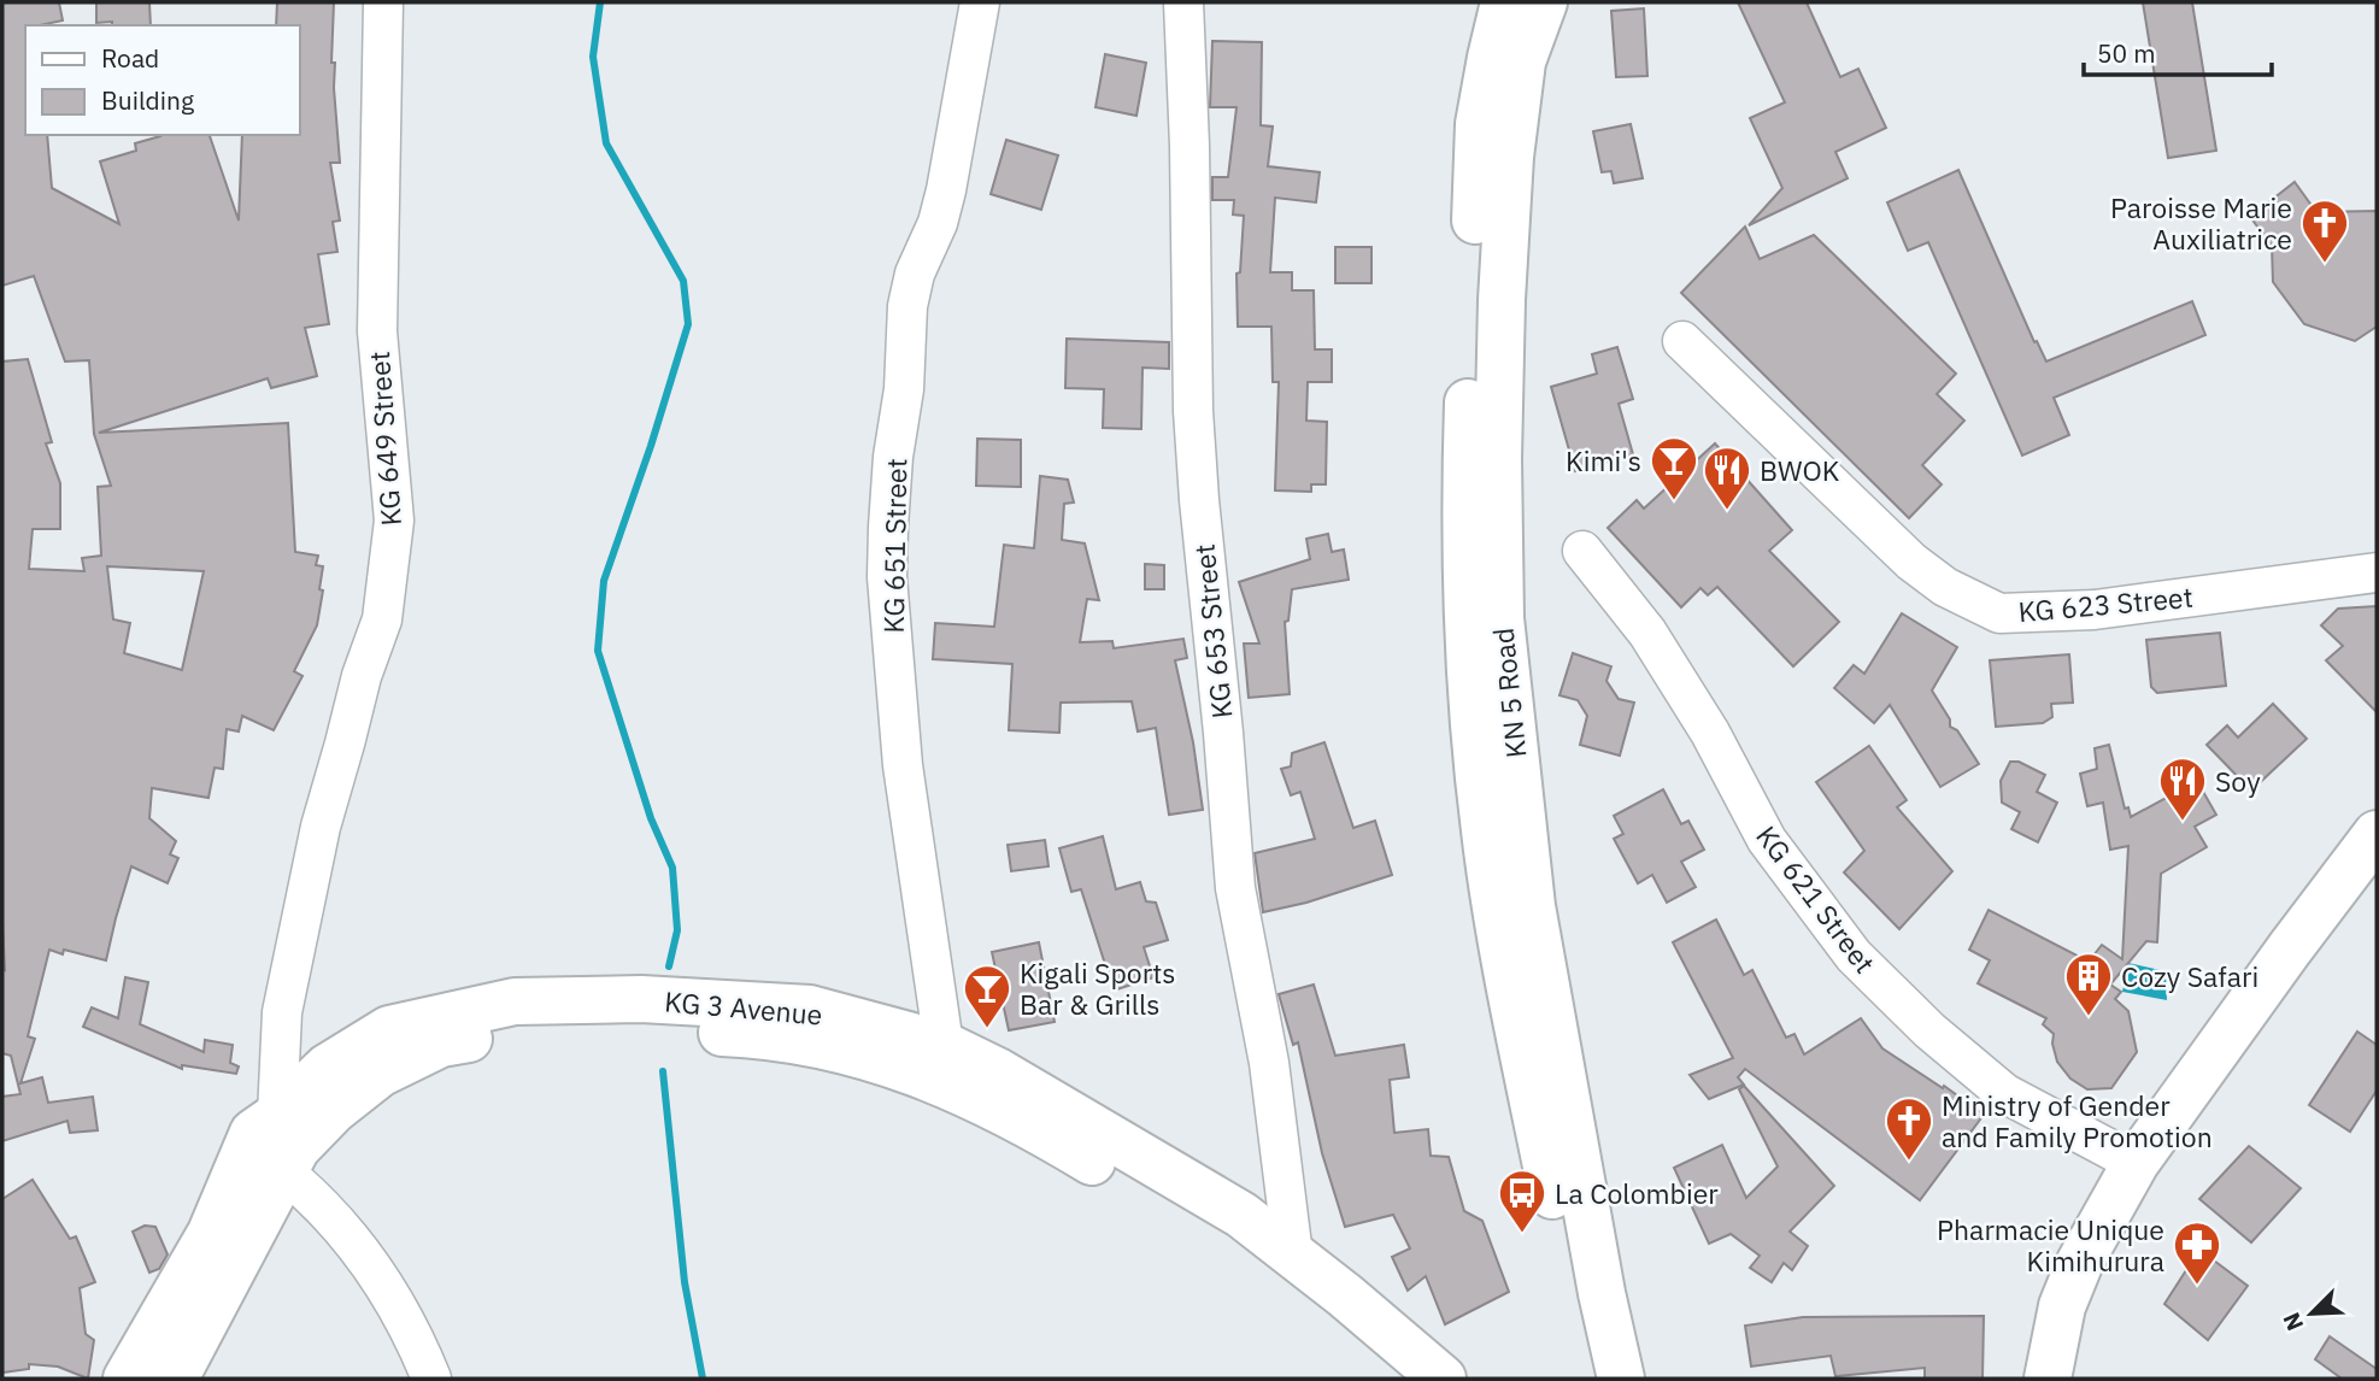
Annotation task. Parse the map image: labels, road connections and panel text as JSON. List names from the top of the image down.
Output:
{
  "streets": {
    "main road": ["KN 5 Road", "KG 3 Avenue"],
    "street": [
      "KG 649 Street",
      "KG 651 Street",
      "KG 623 Street",
      "KG 653 Street",
      "KG 621 Street"
    ]
  },
  "crossings": [
    ["KG 649 Street", "KG 3 Avenue"],
    ["KG 651 Street", "KG 3 Avenue"],
    ["KG 653 Street", "KG 3 Avenue"]
  ],
  "places": {
    "church": ["Paroisse Marie Auxiliatrice", "Ministry of Gender and Family Promotion"],
    "bar": ["Kimi's", "Kigali Sports Bar & Grills"],
    "restaurant": ["BWOK", "Soy"],
    "building": ["Cozy Safari"],
    "bus stop": ["La Colombier"],
    "pharmacy": ["Pharmacie Unique Kimihurura"]
  },
  "legend": ["Road", "Building"],
  "scale_bar": "50 m",
  "north": "bottom left"
}
